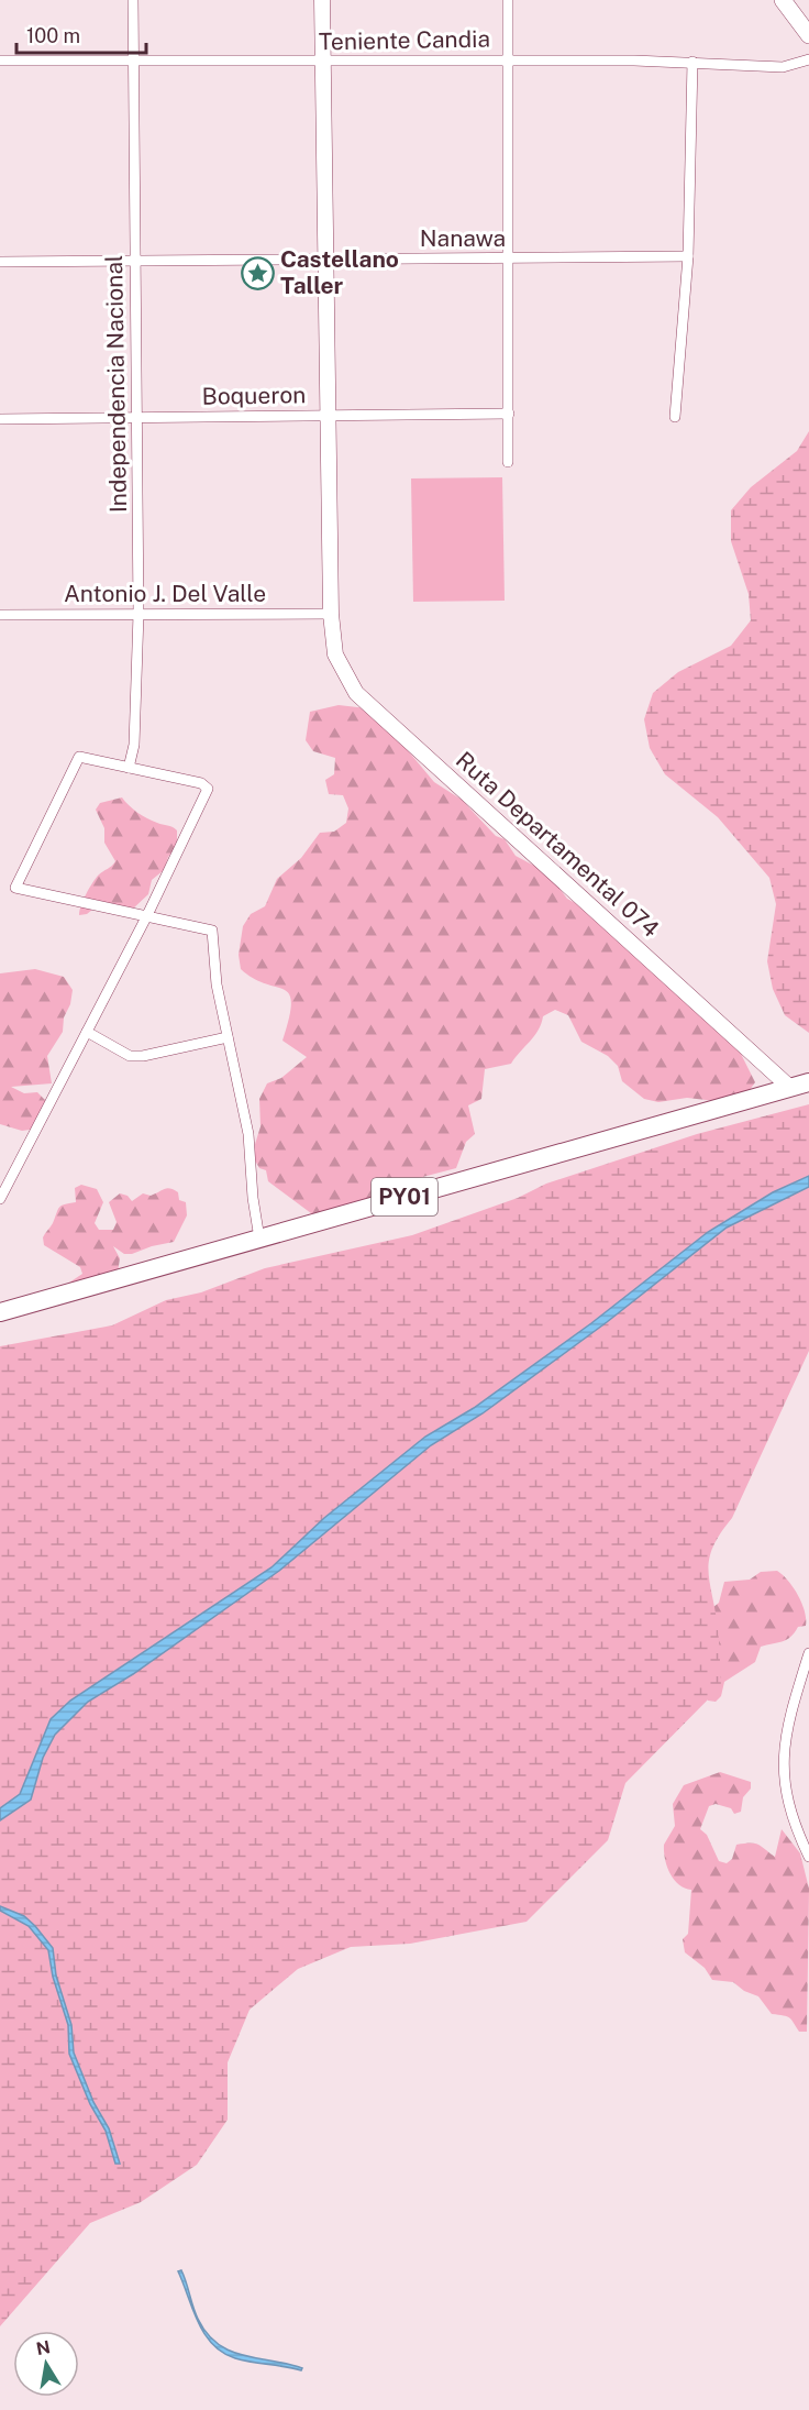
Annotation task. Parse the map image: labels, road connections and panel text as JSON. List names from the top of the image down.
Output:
{
  "streets": {
    "highway": ["PY01"],
    "street": [
      "Teniente Candia",
      "Nanawa",
      "Independencia Nacional",
      "Boqueron",
      "Antonio J. Del Valle",
      "Ruta Departamental 074"
    ]
  },
  "crossings": [
    ["Teniente Candia", "Independencia Nacional"],
    ["Teniente Candia", "Ruta Departamental 074"],
    ["Nanawa", "Independencia Nacional"],
    ["Nanawa", "Ruta Departamental 074"],
    ["Independencia Nacional", "Boqueron"],
    ["Independencia Nacional", "Antonio J. Del Valle"],
    ["Boqueron", "Ruta Departamental 074"],
    ["Antonio J. Del Valle", "Ruta Departamental 074"],
    ["Ruta Departamental 074", "PY01"]
  ],
  "places": {
    "place": ["Castellano Taller"]
  },
  "scale_bar": "100 m",
  "north": "top"
}
